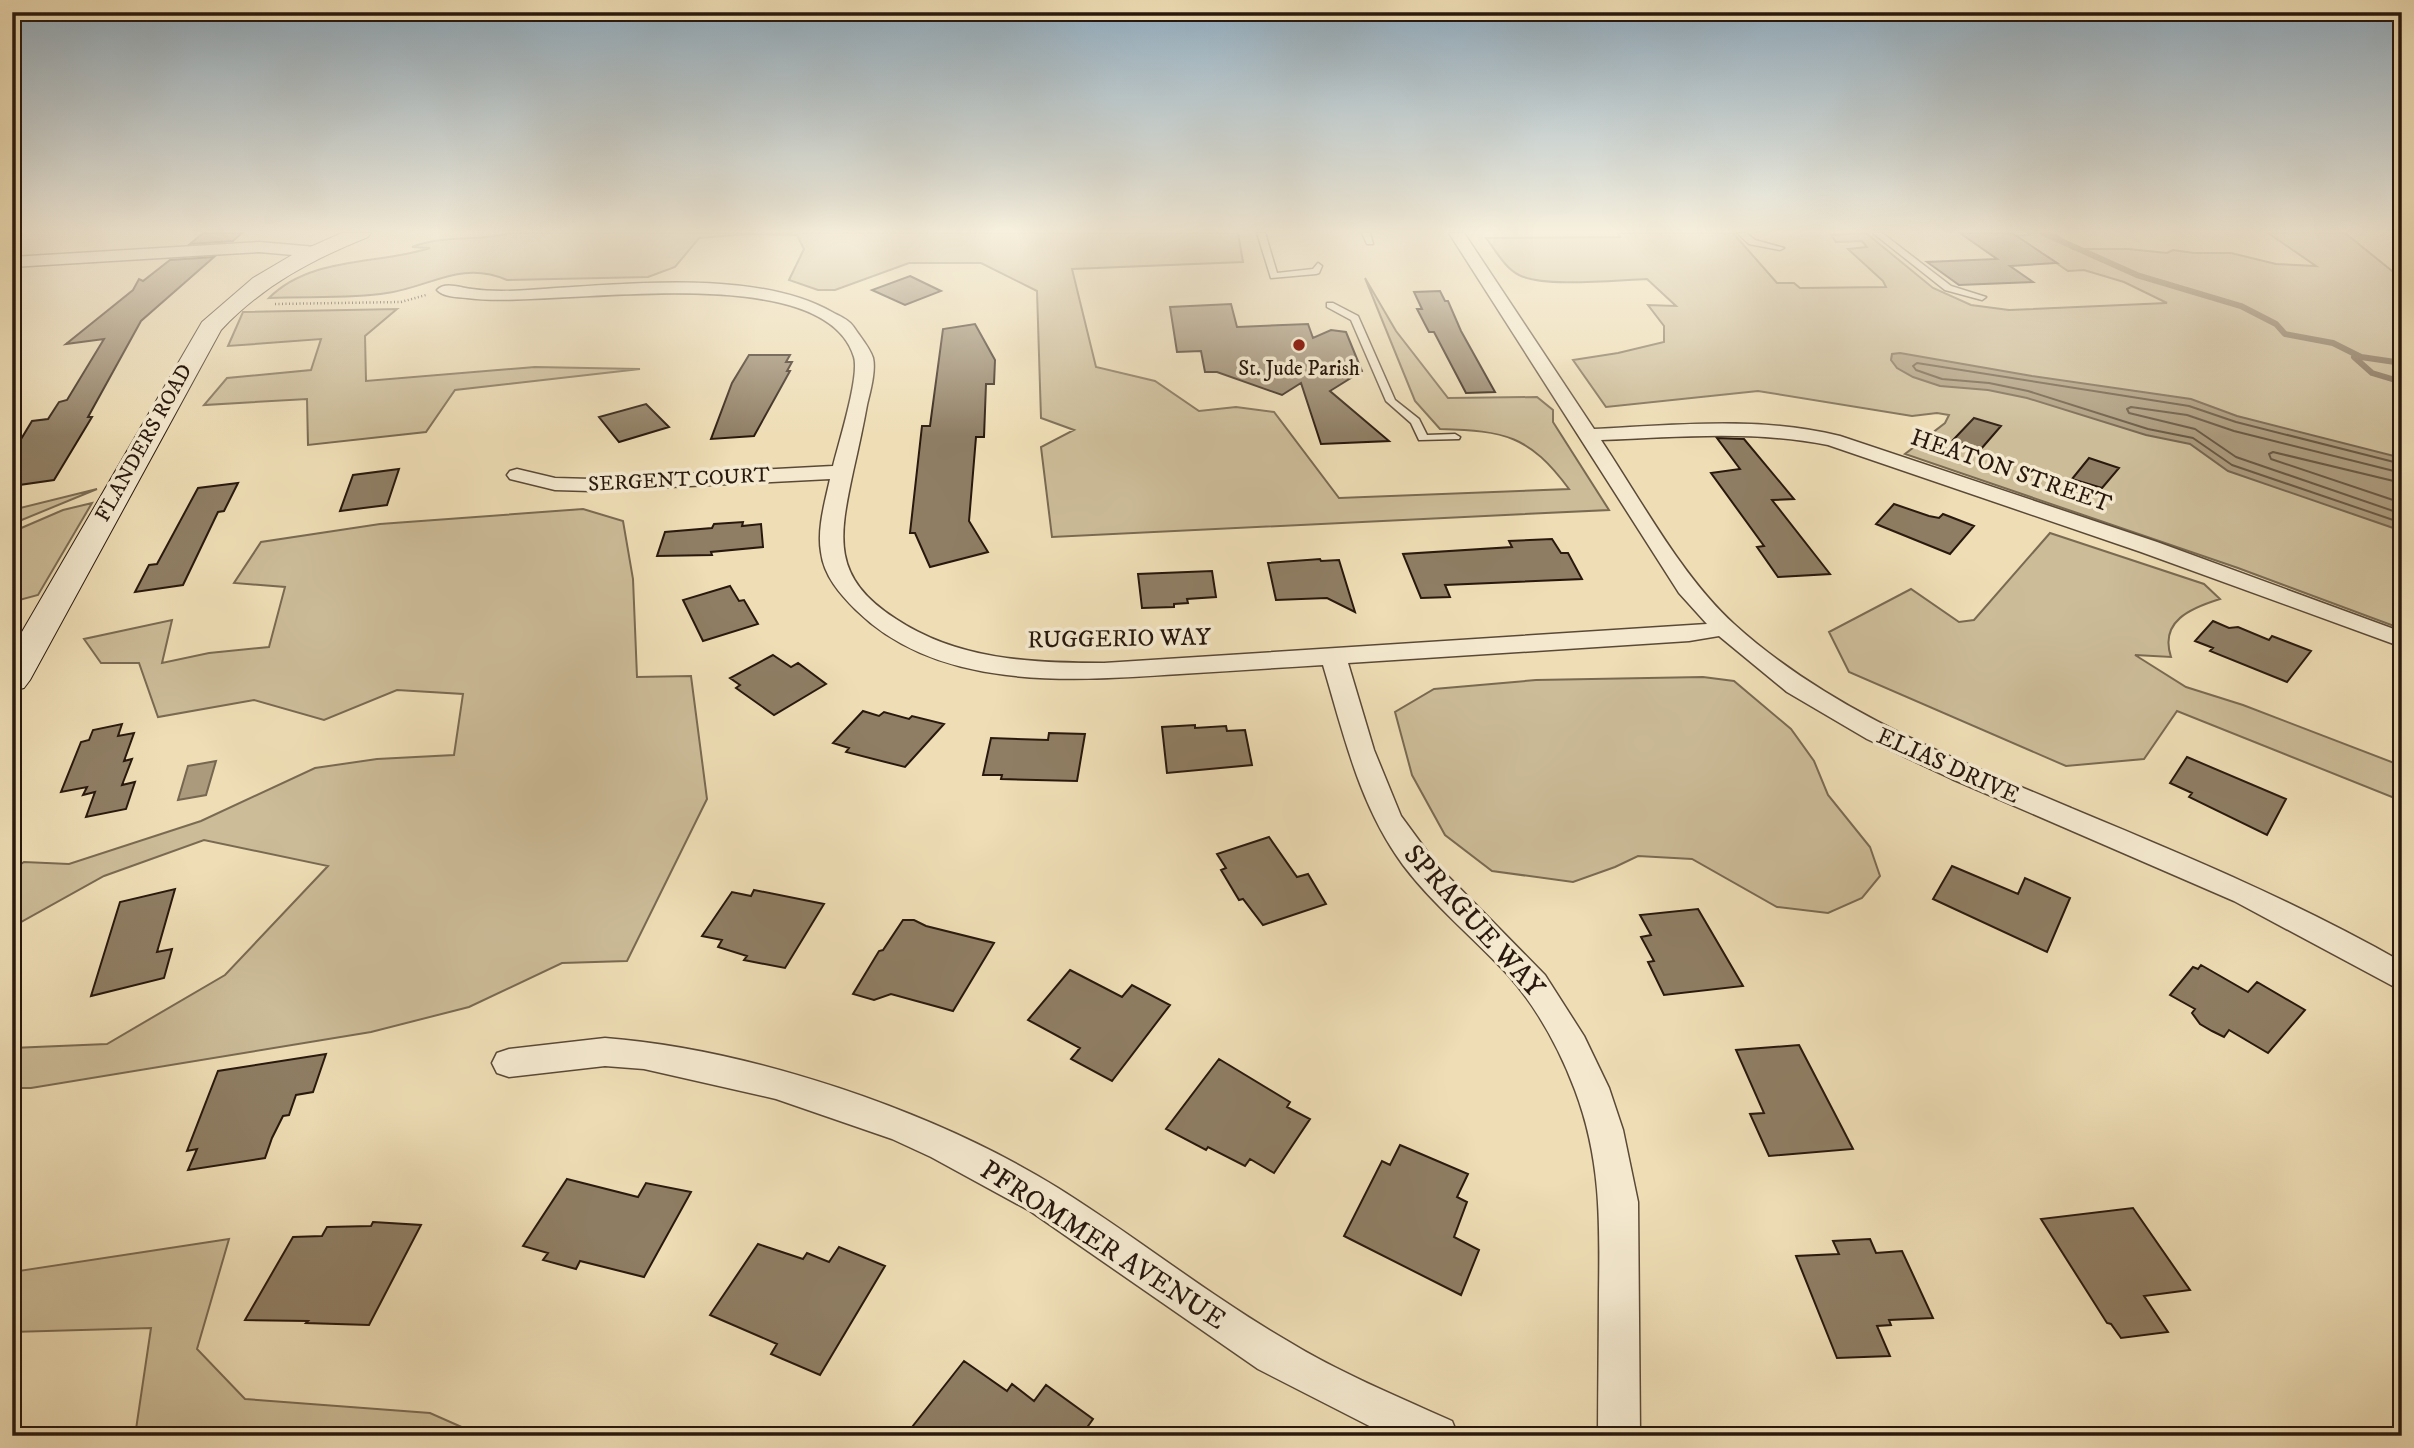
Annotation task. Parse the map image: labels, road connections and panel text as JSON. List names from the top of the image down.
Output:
{
  "streets": {
    "main road": ["FLANDERS ROAD"],
    "street": [
      "HEATON STREET",
      "SERGENT COURT",
      "RUGGERIO WAY",
      "ELIAS DRIVE",
      "SPRAGUE WAY",
      "PFROMMER AVENUE"
    ]
  },
  "crossings": [
    ["HEATON STREET", "ELIAS DRIVE"],
    ["SERGENT COURT", "RUGGERIO WAY"],
    ["RUGGERIO WAY", "ELIAS DRIVE"],
    ["RUGGERIO WAY", "SPRAGUE WAY"]
  ],
  "places": ["St. Jude Parish"]
}
